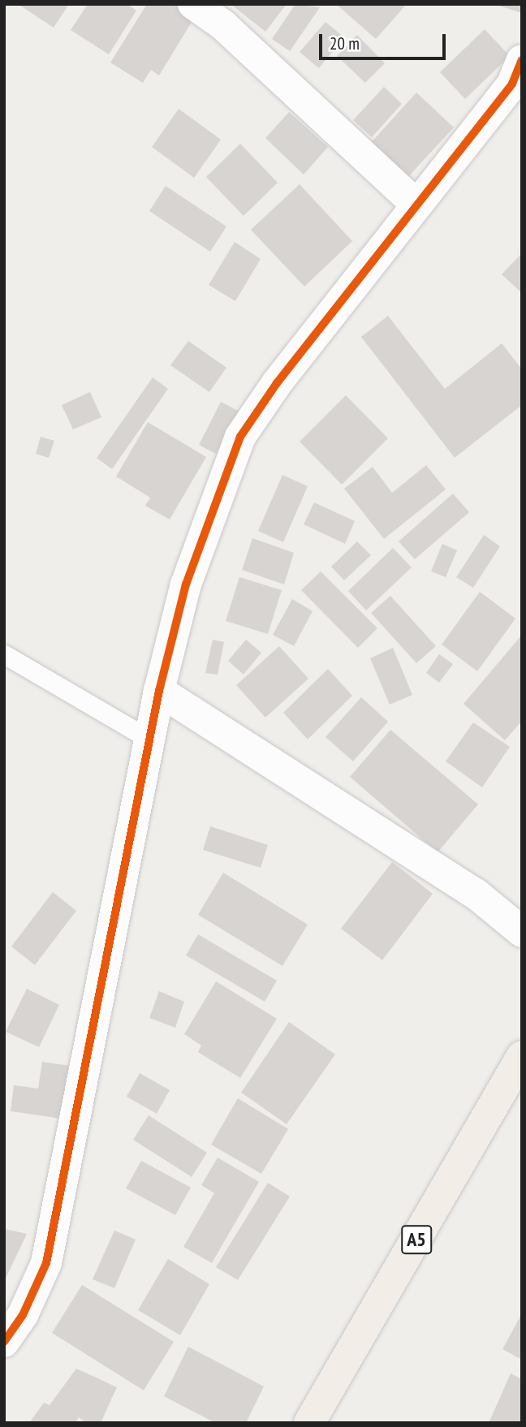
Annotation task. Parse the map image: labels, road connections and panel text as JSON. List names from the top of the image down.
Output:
{
  "streets": {
    "main road": ["A5"]
  },
  "scale_bar": "20 m"
}
